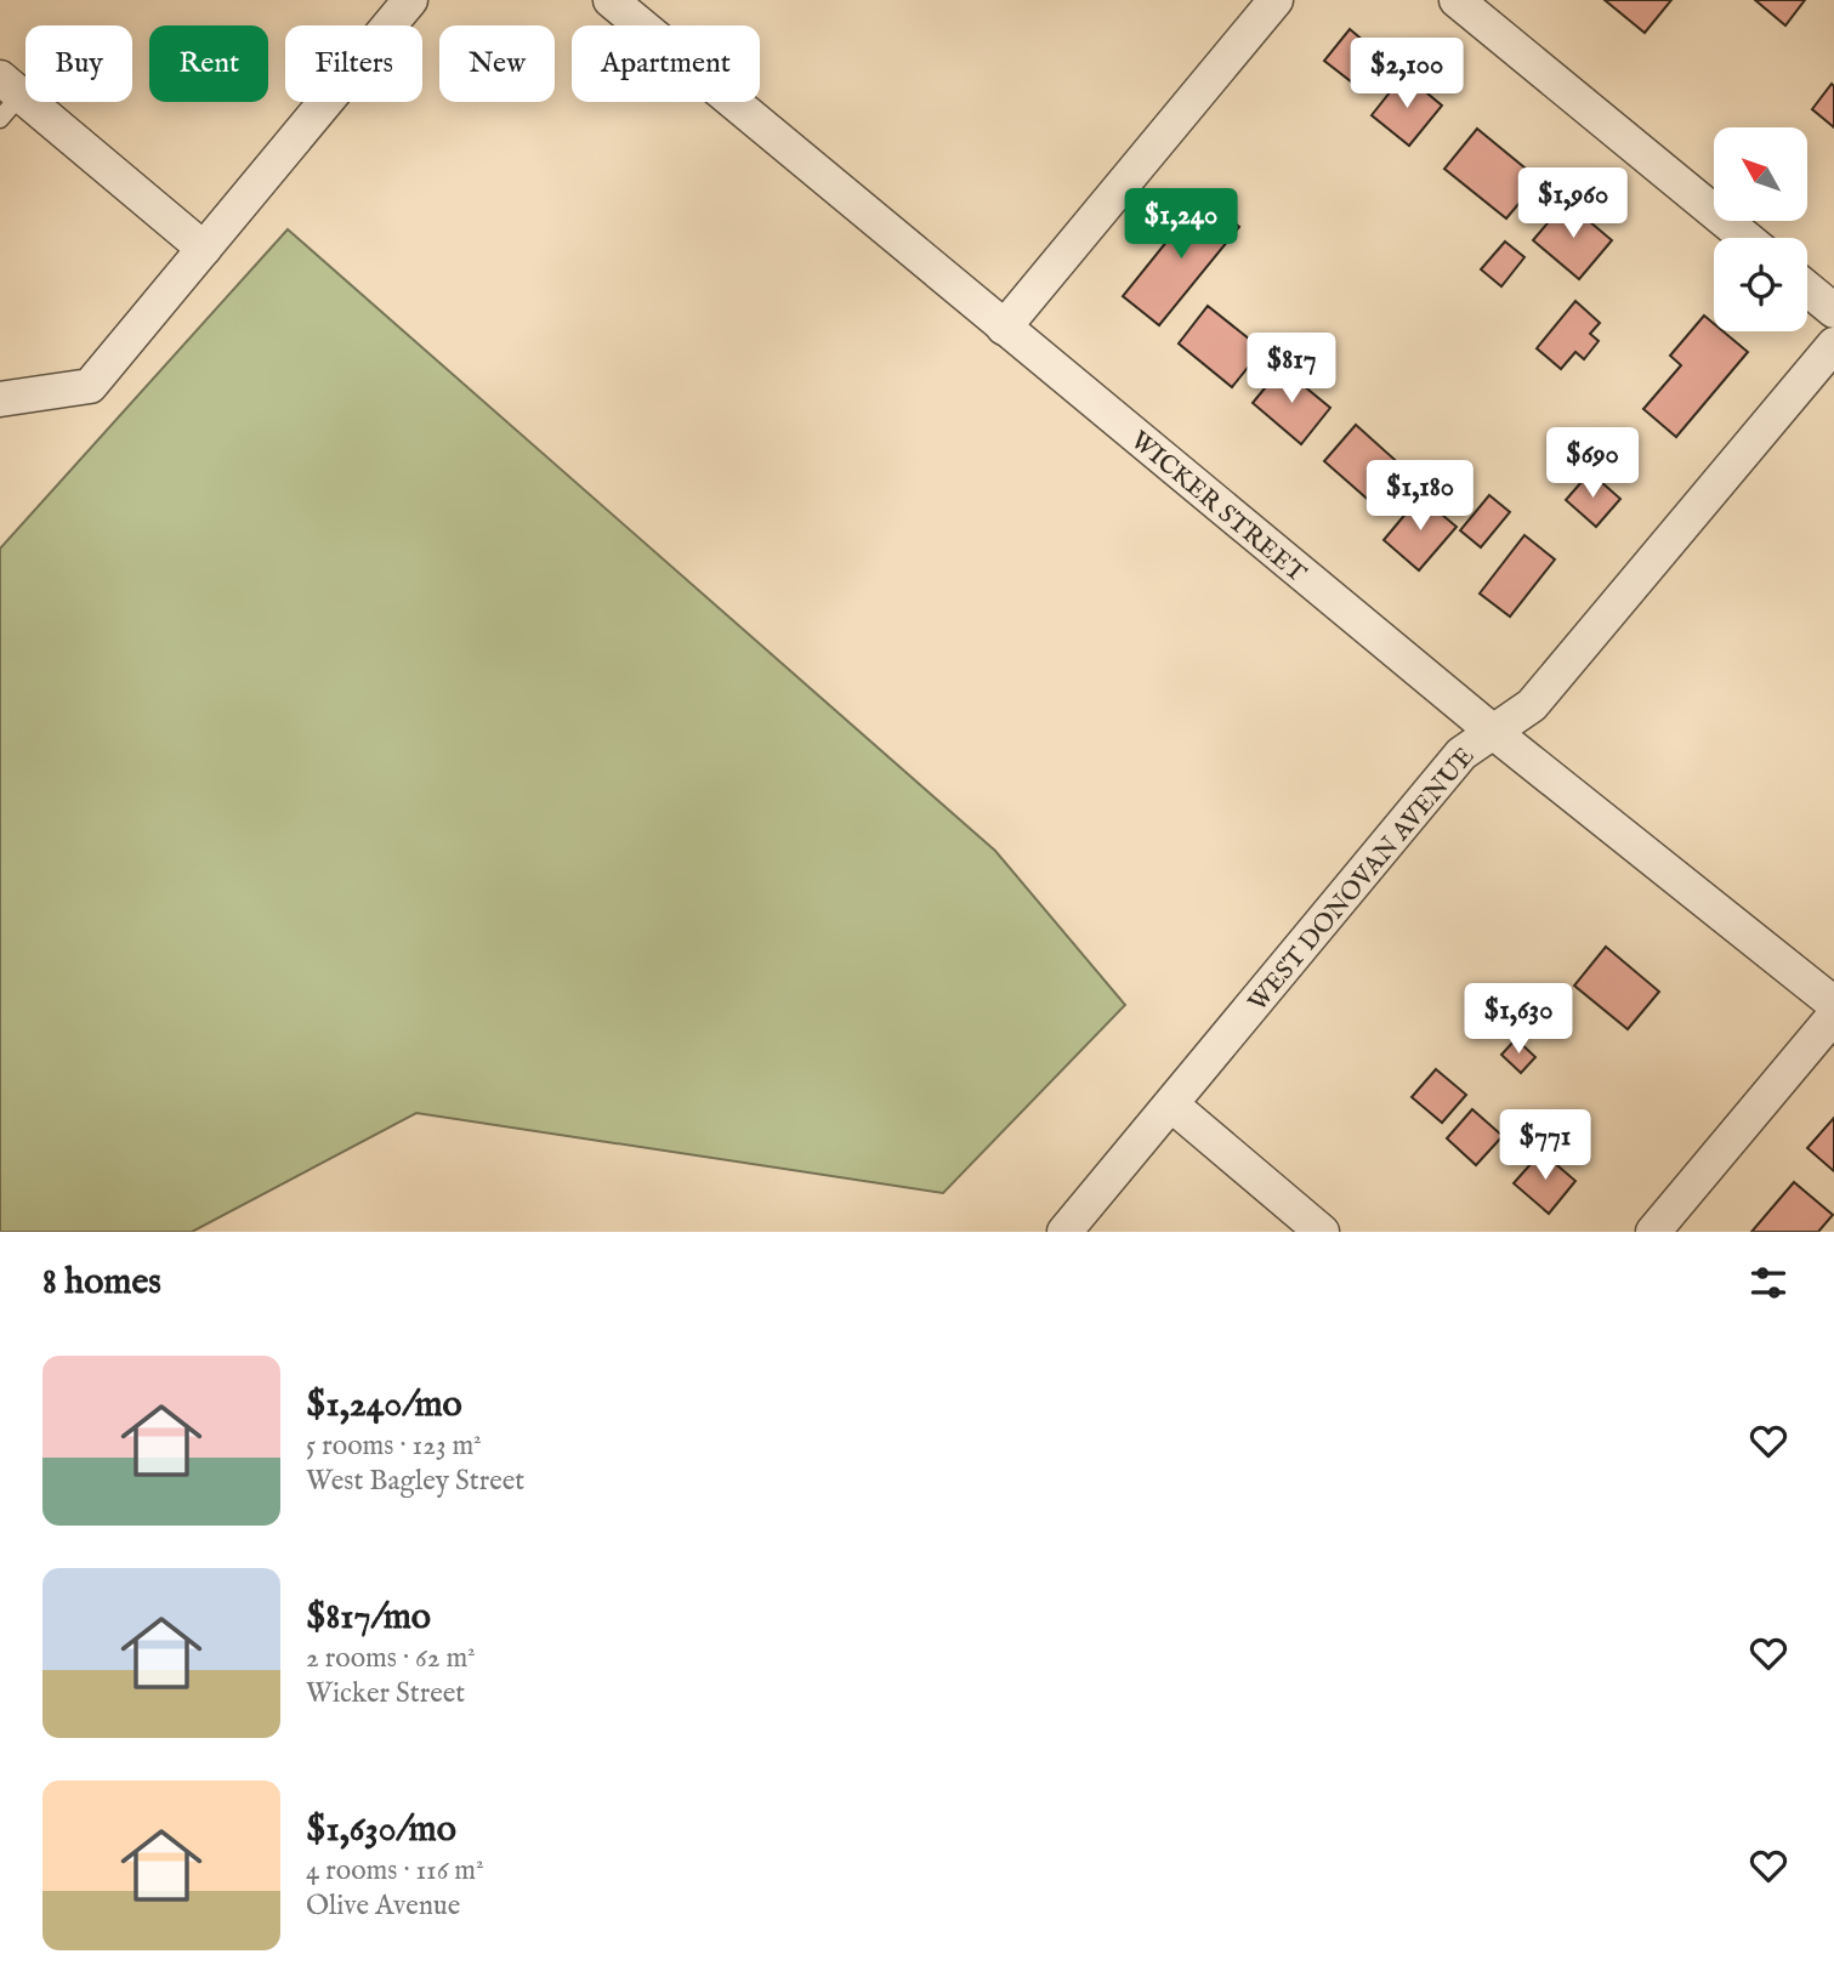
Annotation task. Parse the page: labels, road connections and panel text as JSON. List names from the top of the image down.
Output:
{
  "streets": {
    "street": ["WICKER STREET", "WEST DONOVAN AVENUE"]
  },
  "crossings": [
    ["WICKER STREET", "WEST DONOVAN AVENUE"]
  ],
  "north": "top left",
  "page": {
    "chip": [
      "Buy",
      "Rent",
      "Filters",
      "New",
      "Apartment"
    ],
    "price": [
      "$2,100",
      "$1,960",
      "$1,240",
      "$817",
      "$690",
      "$1,180",
      "$1,630",
      "$771"
    ],
    "heading": "8 homes",
    "list": [
      {
        "name": "$1,240/mo",
        "note": "5 rooms · 123 m² · West Bagley Street"
      },
      {
        "name": "$817/mo",
        "note": "2 rooms · 62 m² · Wicker Street"
      },
      {
        "name": "$1,630/mo",
        "note": "4 rooms · 116 m² · Olive Avenue"
      }
    ]
  }
}
